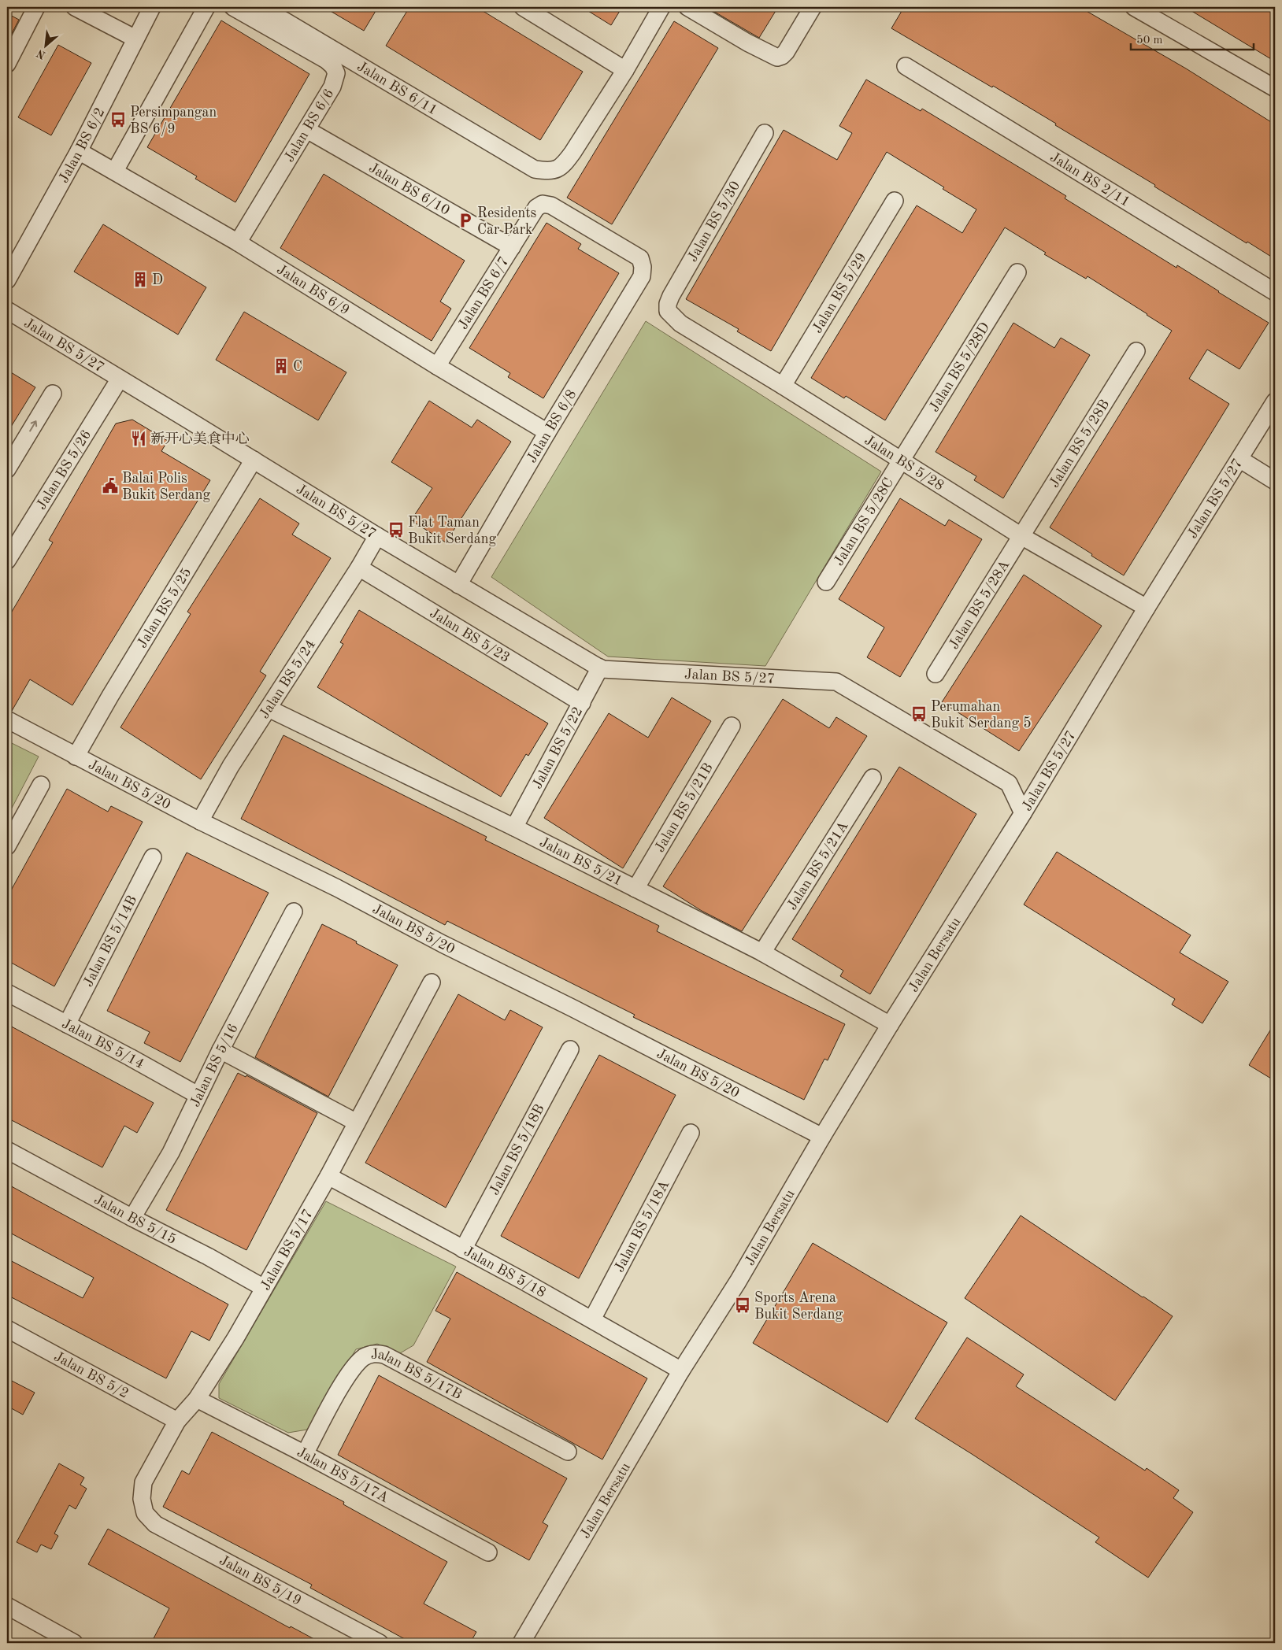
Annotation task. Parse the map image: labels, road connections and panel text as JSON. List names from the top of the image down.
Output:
{
  "streets": {
    "street": [
      "Jalan BS 6/11",
      "Jalan BS 6/6",
      "Jalan BS 6/2",
      "Jalan BS 2/11",
      "Jalan BS 6/10",
      "Jalan BS 5/30",
      "Jalan BS 6/9",
      "Jalan BS 6/7",
      "Jalan BS 5/29",
      "Jalan BS 5/27",
      "Jalan BS 5/28D",
      "Jalan BS 6/8",
      "Jalan BS 5/28B",
      "Jalan BS 5/28",
      "Jalan BS 5/26",
      "Jalan BS 5/28C",
      "Jalan BS 5/28A",
      "Jalan BS 5/25",
      "Jalan BS 5/23",
      "Jalan BS 5/24",
      "Jalan BS 5/22",
      "Jalan BS 5/20",
      "Jalan BS 5/21B",
      "Jalan BS 5/21",
      "Jalan BS 5/21A",
      "Jalan BS 5/14B",
      "Jalan Bersatu",
      "Jalan BS 5/14",
      "Jalan BS 5/16",
      "Jalan BS 5/18B",
      "Jalan BS 5/15",
      "Jalan BS 5/18A",
      "Jalan BS 5/17",
      "Jalan BS 5/18",
      "Jalan BS 5/2",
      "Jalan BS 5/17B",
      "Jalan BS 5/17A",
      "Jalan BS 5/19"
    ]
  },
  "crossings": [
    ["Jalan BS 6/6", "Jalan BS 6/10"],
    ["Jalan BS 6/6", "Jalan BS 6/9"],
    ["Jalan BS 6/2", "Jalan BS 6/9"],
    ["Jalan BS 6/10", "Jalan BS 6/7"],
    ["Jalan BS 5/30", "Jalan BS 5/28"],
    ["Jalan BS 6/9", "Jalan BS 6/7"],
    ["Jalan BS 6/9", "Jalan BS 6/8"],
    ["Jalan BS 6/7", "Jalan BS 6/8"],
    ["Jalan BS 5/29", "Jalan BS 5/28"],
    ["Jalan BS 5/27", "Jalan BS 6/8"],
    ["Jalan BS 5/27", "Jalan BS 5/28"],
    ["Jalan BS 5/27", "Jalan BS 5/26"],
    ["Jalan BS 5/27", "Jalan BS 5/25"],
    ["Jalan BS 5/27", "Jalan BS 5/24"],
    ["Jalan BS 5/27", "Jalan BS 5/22"],
    ["Jalan BS 5/27", "Jalan Bersatu"],
    ["Jalan BS 5/28D", "Jalan BS 5/28"],
    ["Jalan BS 5/28D", "Jalan BS 5/28C"],
    ["Jalan BS 5/28B", "Jalan BS 5/28"],
    ["Jalan BS 5/28B", "Jalan BS 5/28A"],
    ["Jalan BS 5/28", "Jalan BS 5/28C"],
    ["Jalan BS 5/28", "Jalan BS 5/28A"],
    ["Jalan BS 5/25", "Jalan BS 5/20"],
    ["Jalan BS 5/23", "Jalan BS 5/24"],
    ["Jalan BS 5/23", "Jalan BS 5/22"],
    ["Jalan BS 5/24", "Jalan BS 5/20"],
    ["Jalan BS 5/24", "Jalan BS 5/21"],
    ["Jalan BS 5/22", "Jalan BS 5/21"],
    ["Jalan BS 5/20", "Jalan Bersatu"],
    ["Jalan BS 5/21B", "Jalan BS 5/21"],
    ["Jalan BS 5/21", "Jalan BS 5/21A"],
    ["Jalan BS 5/21", "Jalan Bersatu"],
    ["Jalan BS 5/14B", "Jalan BS 5/14"],
    ["Jalan Bersatu", "Jalan BS 5/18"],
    ["Jalan BS 5/14", "Jalan BS 5/16"],
    ["Jalan BS 5/16", "Jalan BS 5/15"],
    ["Jalan BS 5/18B", "Jalan BS 5/18"],
    ["Jalan BS 5/15", "Jalan BS 5/17"],
    ["Jalan BS 5/18A", "Jalan BS 5/18"],
    ["Jalan BS 5/17", "Jalan BS 5/18"],
    ["Jalan BS 5/17", "Jalan BS 5/2"],
    ["Jalan BS 5/17", "Jalan BS 5/17A"],
    ["Jalan BS 5/17", "Jalan BS 5/19"],
    ["Jalan BS 5/17B", "Jalan BS 5/17A"]
  ],
  "places": {
    "bus stop": [
      "Persimpangan BS 6/9",
      "Flat Taman Bukit Serdang",
      "Perumahan Bukit Serdang 5",
      "Sports Arena Bukit Serdang"
    ],
    "parking": ["Residents Car Park"],
    "building": ["D", "C"],
    "restaurant": ["新开心美食中心"],
    "public building": ["Balai Polis Bukit Serdang"]
  },
  "scale_bar": "50 m",
  "north": "bottom left"
}
